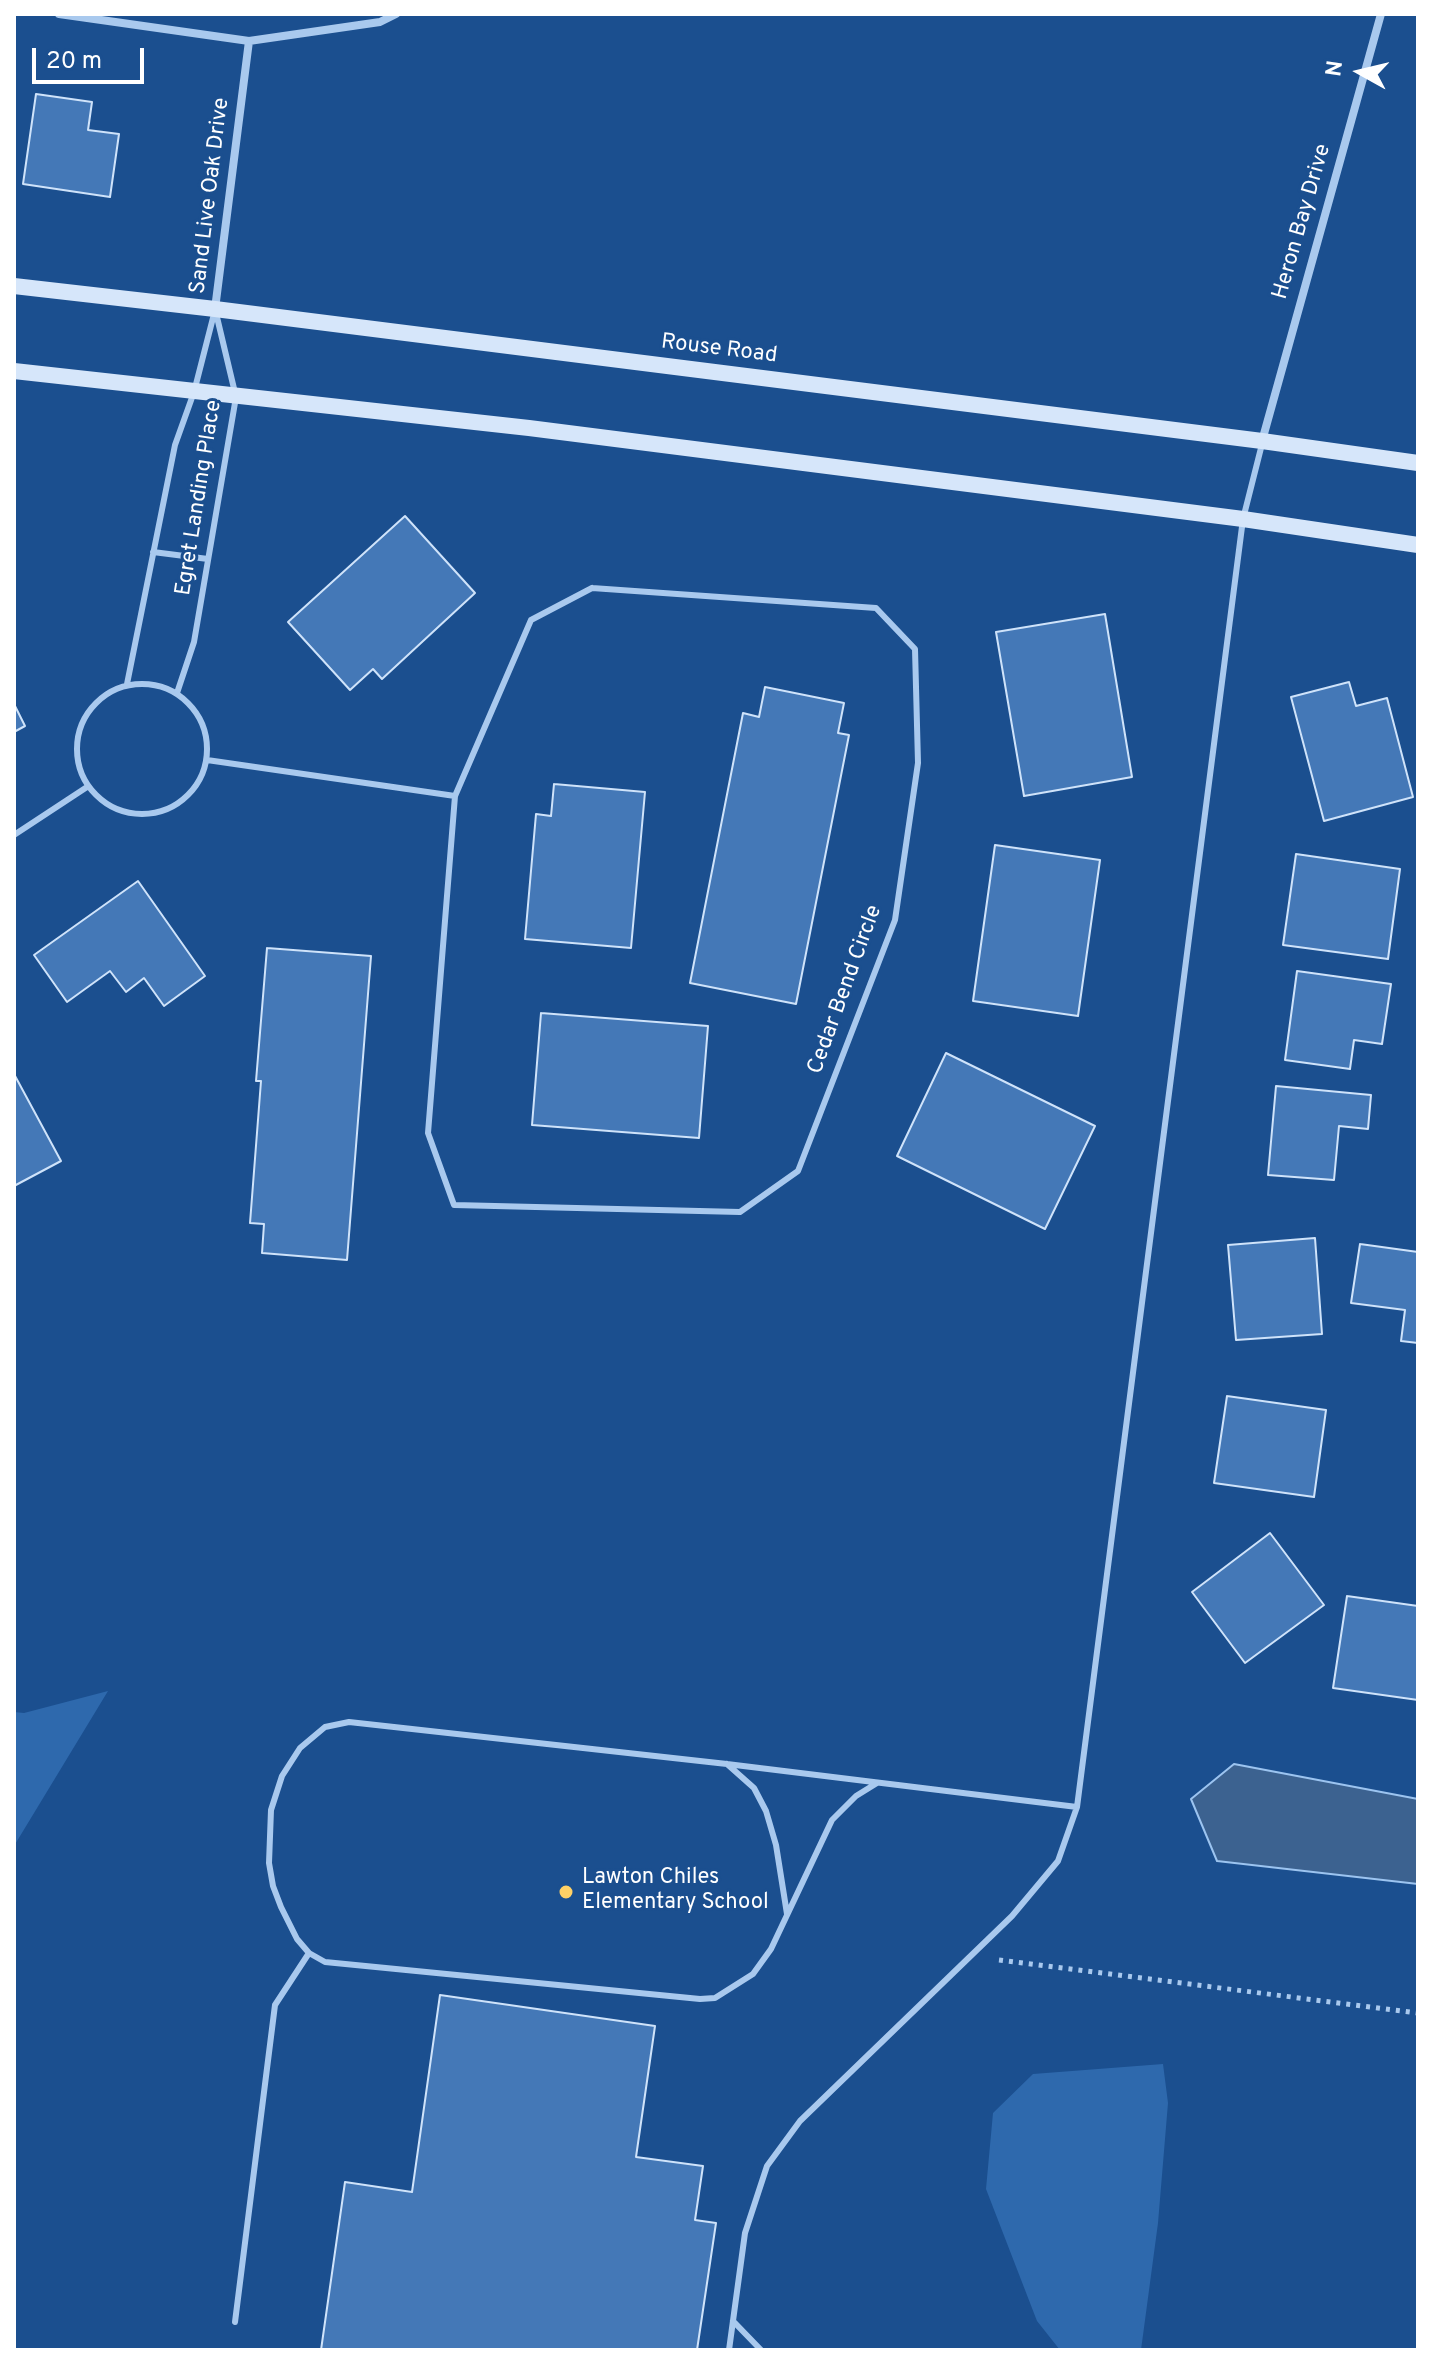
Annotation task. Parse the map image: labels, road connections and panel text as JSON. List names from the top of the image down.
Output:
{
  "streets": {
    "street": ["Sand Live Oak Drive", "Heron Bay Drive", "Rouse Road"],
    "lane": ["Egret Landing Place", "Cedar Bend Circle"]
  },
  "crossings": [
    ["Sand Live Oak Drive", "Rouse Road"],
    ["Sand Live Oak Drive", "Egret Landing Place"],
    ["Heron Bay Drive", "Rouse Road"],
    ["Rouse Road", "Egret Landing Place"]
  ],
  "places": ["Lawton Chiles Elementary School"],
  "scale_bar": "20 m",
  "north": "left"
}
